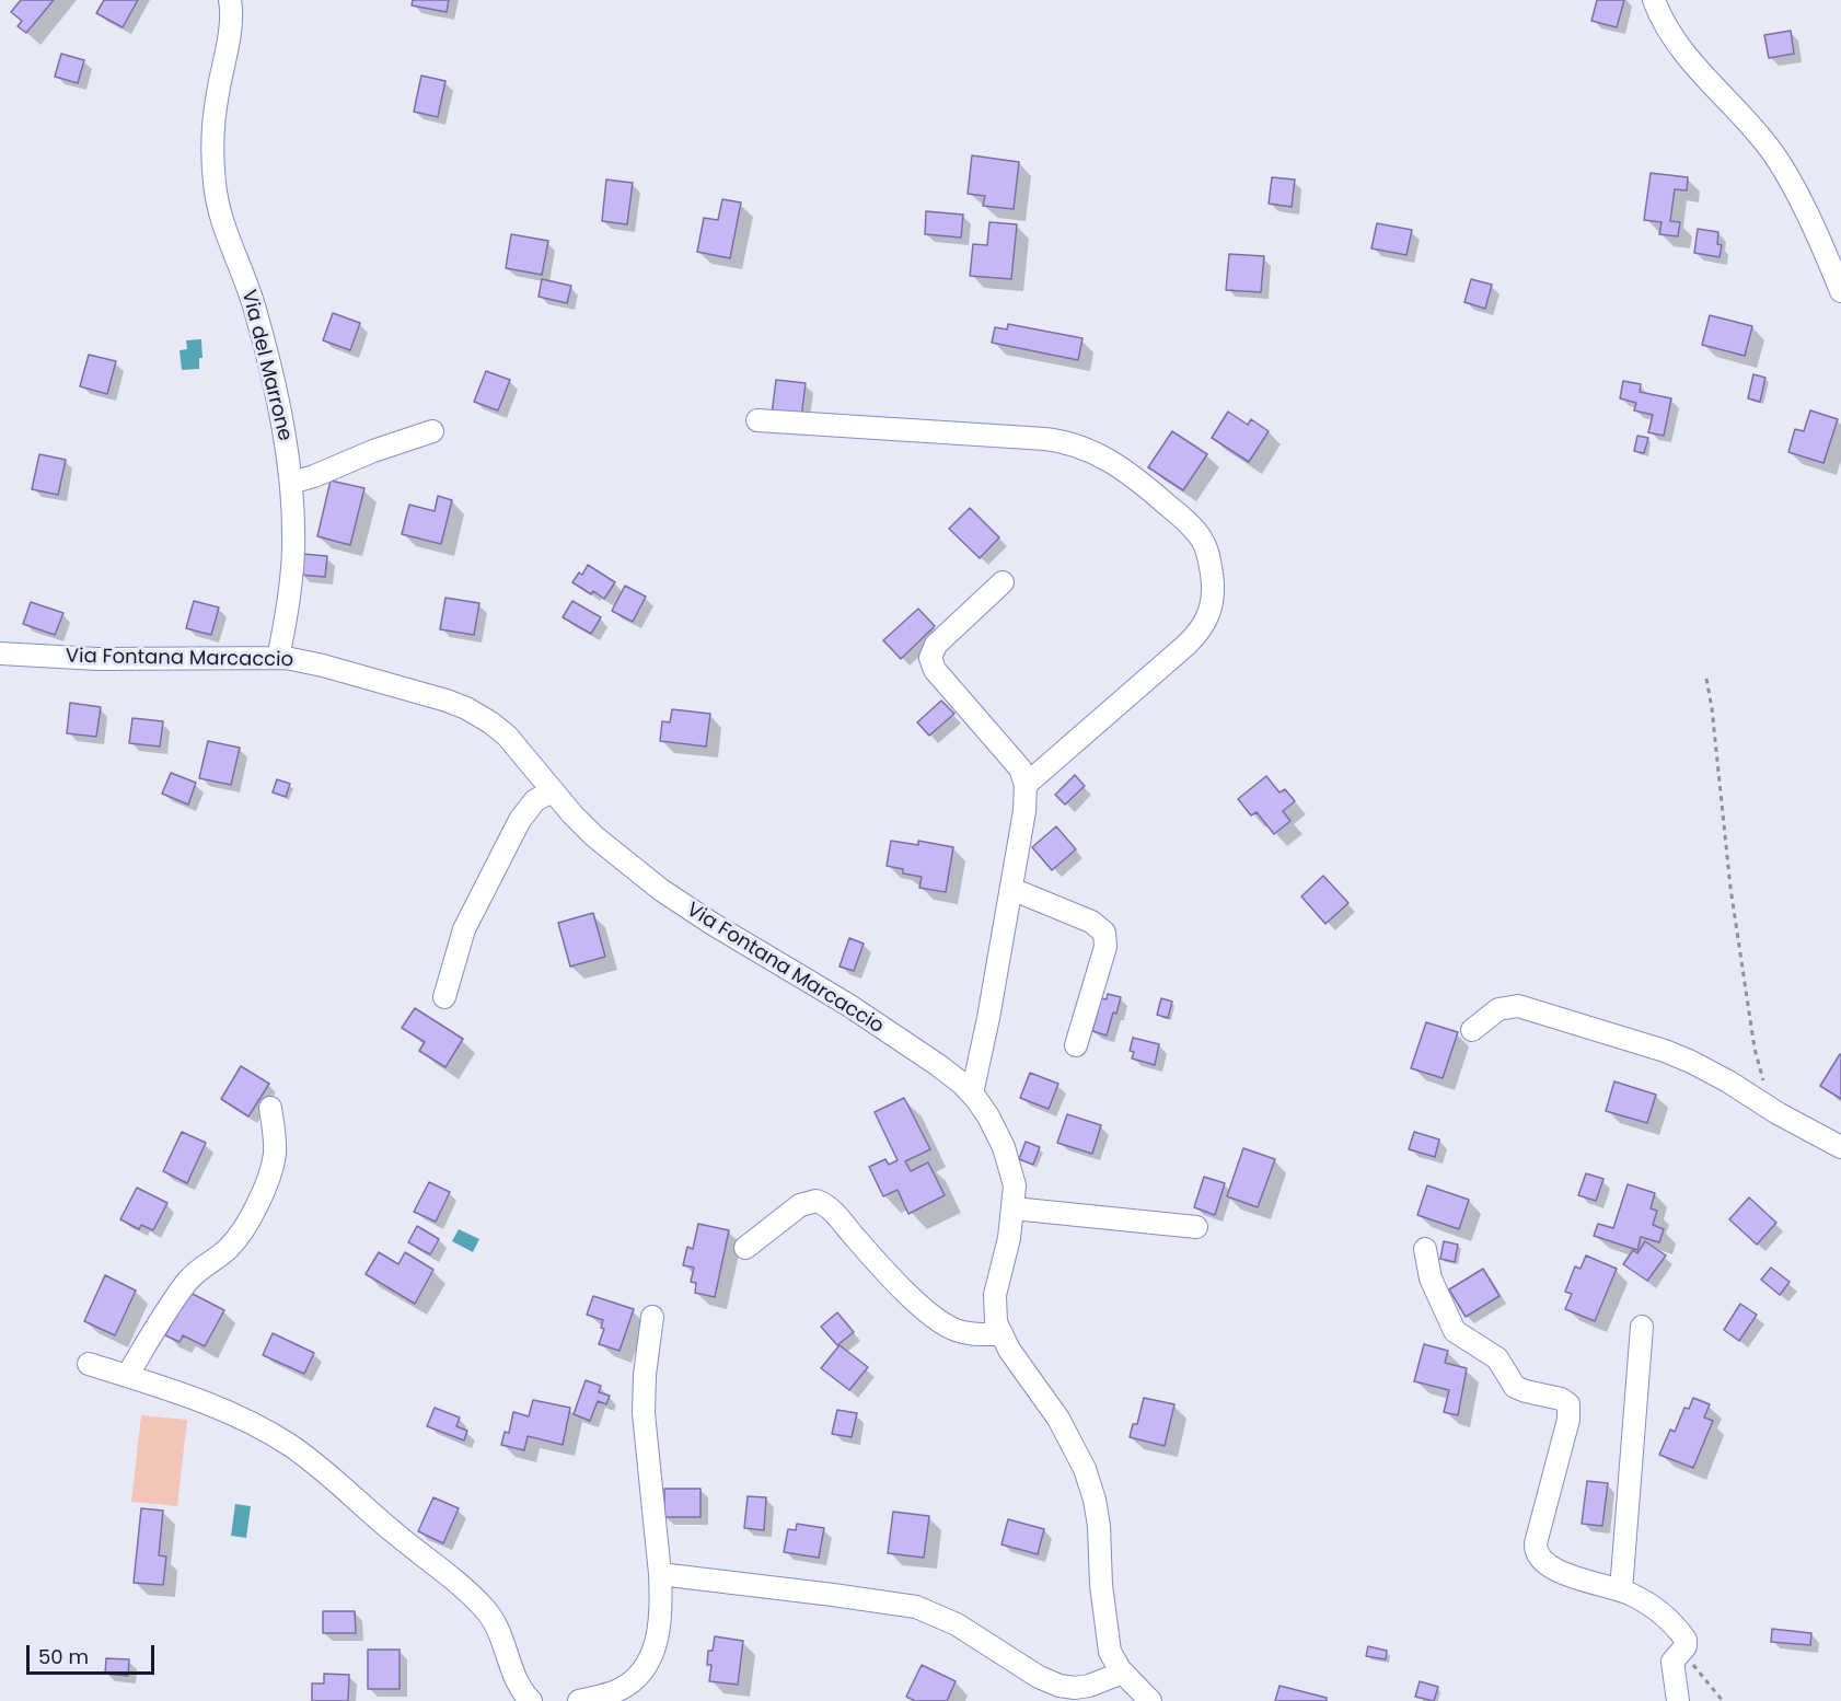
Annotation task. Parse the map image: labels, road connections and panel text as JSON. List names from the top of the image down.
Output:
{
  "streets": {
    "street": ["Via del Marrone", "Via Fontana Marcaccio"]
  },
  "crossings": [
    ["Via del Marrone", "Via Fontana Marcaccio"]
  ],
  "scale_bar": "50 m"
}
